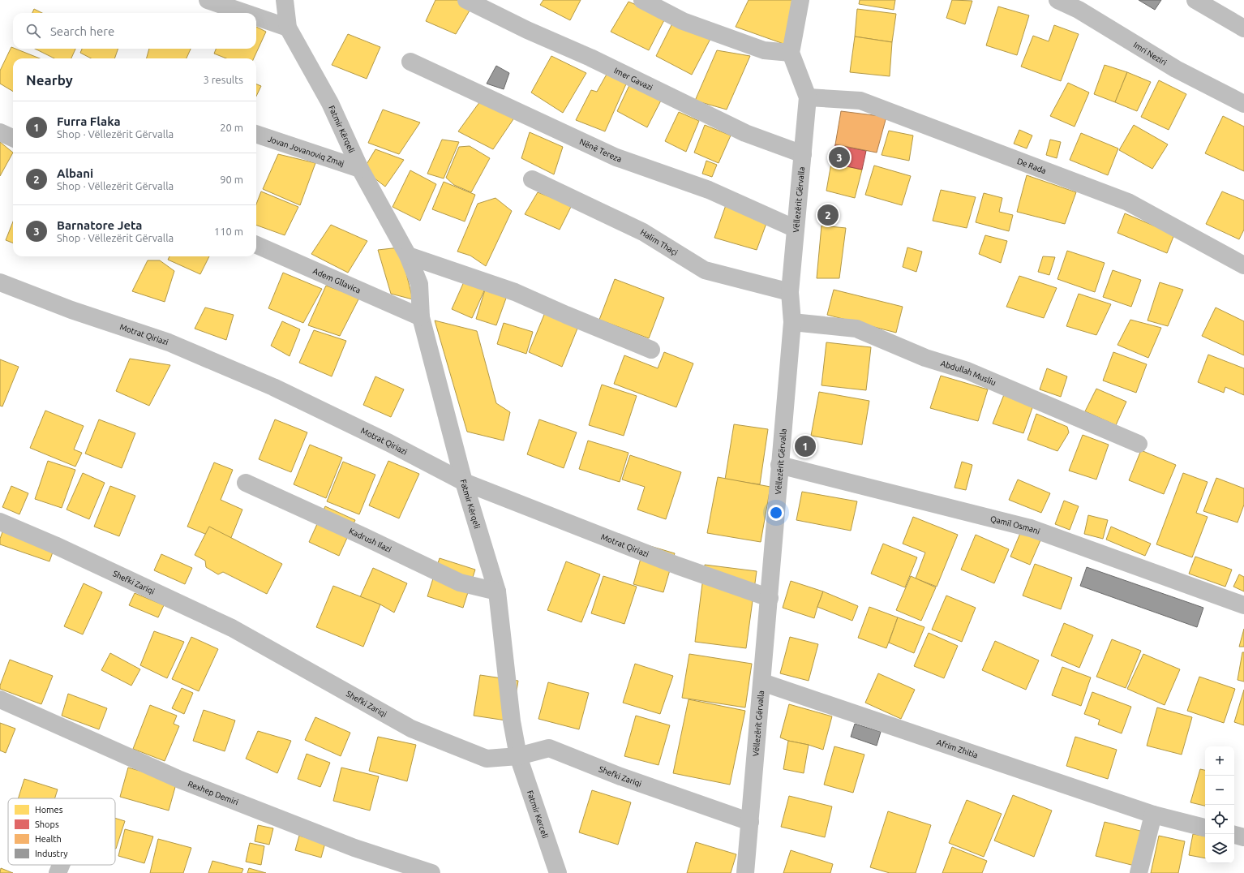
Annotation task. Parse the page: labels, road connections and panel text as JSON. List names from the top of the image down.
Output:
{
  "streets": {
    "street": [
      "Imri Neziri",
      "Imer Gavazi",
      "Fatmir Kërqeli",
      "Nënë Tereza",
      "Jovan Jovanoviq Zmaj",
      "De Rada",
      "Vëllezërit Gërvalla",
      "Halim Thaçi",
      "Adem Gllavica",
      "Motrat Qiriazi",
      "Abdullah Musliu",
      "Qamil Osmani",
      "Kadrush Ilazi",
      "Shefki Zariqi",
      "Afrim Zhitia",
      "Rexhep Demiri",
      "Fatmir Kerceli"
    ]
  },
  "crossings": [
    ["Imer Gavazi", "Vëllezërit Gërvalla"],
    ["Fatmir Kërqeli", "Jovan Jovanoviq Zmaj"],
    ["Fatmir Kërqeli", "Adem Gllavica"],
    ["Fatmir Kërqeli", "Motrat Qiriazi"],
    ["Fatmir Kërqeli", "Kadrush Ilazi"],
    ["Fatmir Kërqeli", "Shefki Zariqi"],
    ["Fatmir Kërqeli", "Fatmir Kerceli"],
    ["Nënë Tereza", "Vëllezërit Gërvalla"],
    ["De Rada", "Vëllezërit Gërvalla"],
    ["Vëllezërit Gërvalla", "Halim Thaçi"],
    ["Vëllezërit Gërvalla", "Motrat Qiriazi"],
    ["Vëllezërit Gërvalla", "Abdullah Musliu"],
    ["Vëllezërit Gërvalla", "Qamil Osmani"],
    ["Vëllezërit Gërvalla", "Shefki Zariqi"],
    ["Vëllezërit Gërvalla", "Afrim Zhitia"],
    ["Shefki Zariqi", "Fatmir Kerceli"]
  ],
  "legend": [
    "Homes",
    "Shops",
    "Health",
    "Industry"
  ],
  "page": {
    "search": "Search here",
    "heading": ["Nearby", "3 results"],
    "list": [
      {
        "mark": "1",
        "name": "Furra Flaka",
        "note": "Shop · Vëllezërit Gërvalla",
        "value": "20 m"
      },
      {
        "mark": "2",
        "name": "Albani",
        "note": "Shop · Vëllezërit Gërvalla",
        "value": "90 m"
      },
      {
        "mark": "3",
        "name": "Barnatore Jeta",
        "note": "Shop · Vëllezërit Gërvalla",
        "value": "110 m"
      }
    ],
    "pins": ["3", "2", "1"],
    "map_buttons": ["+", "−"]
  }
}
